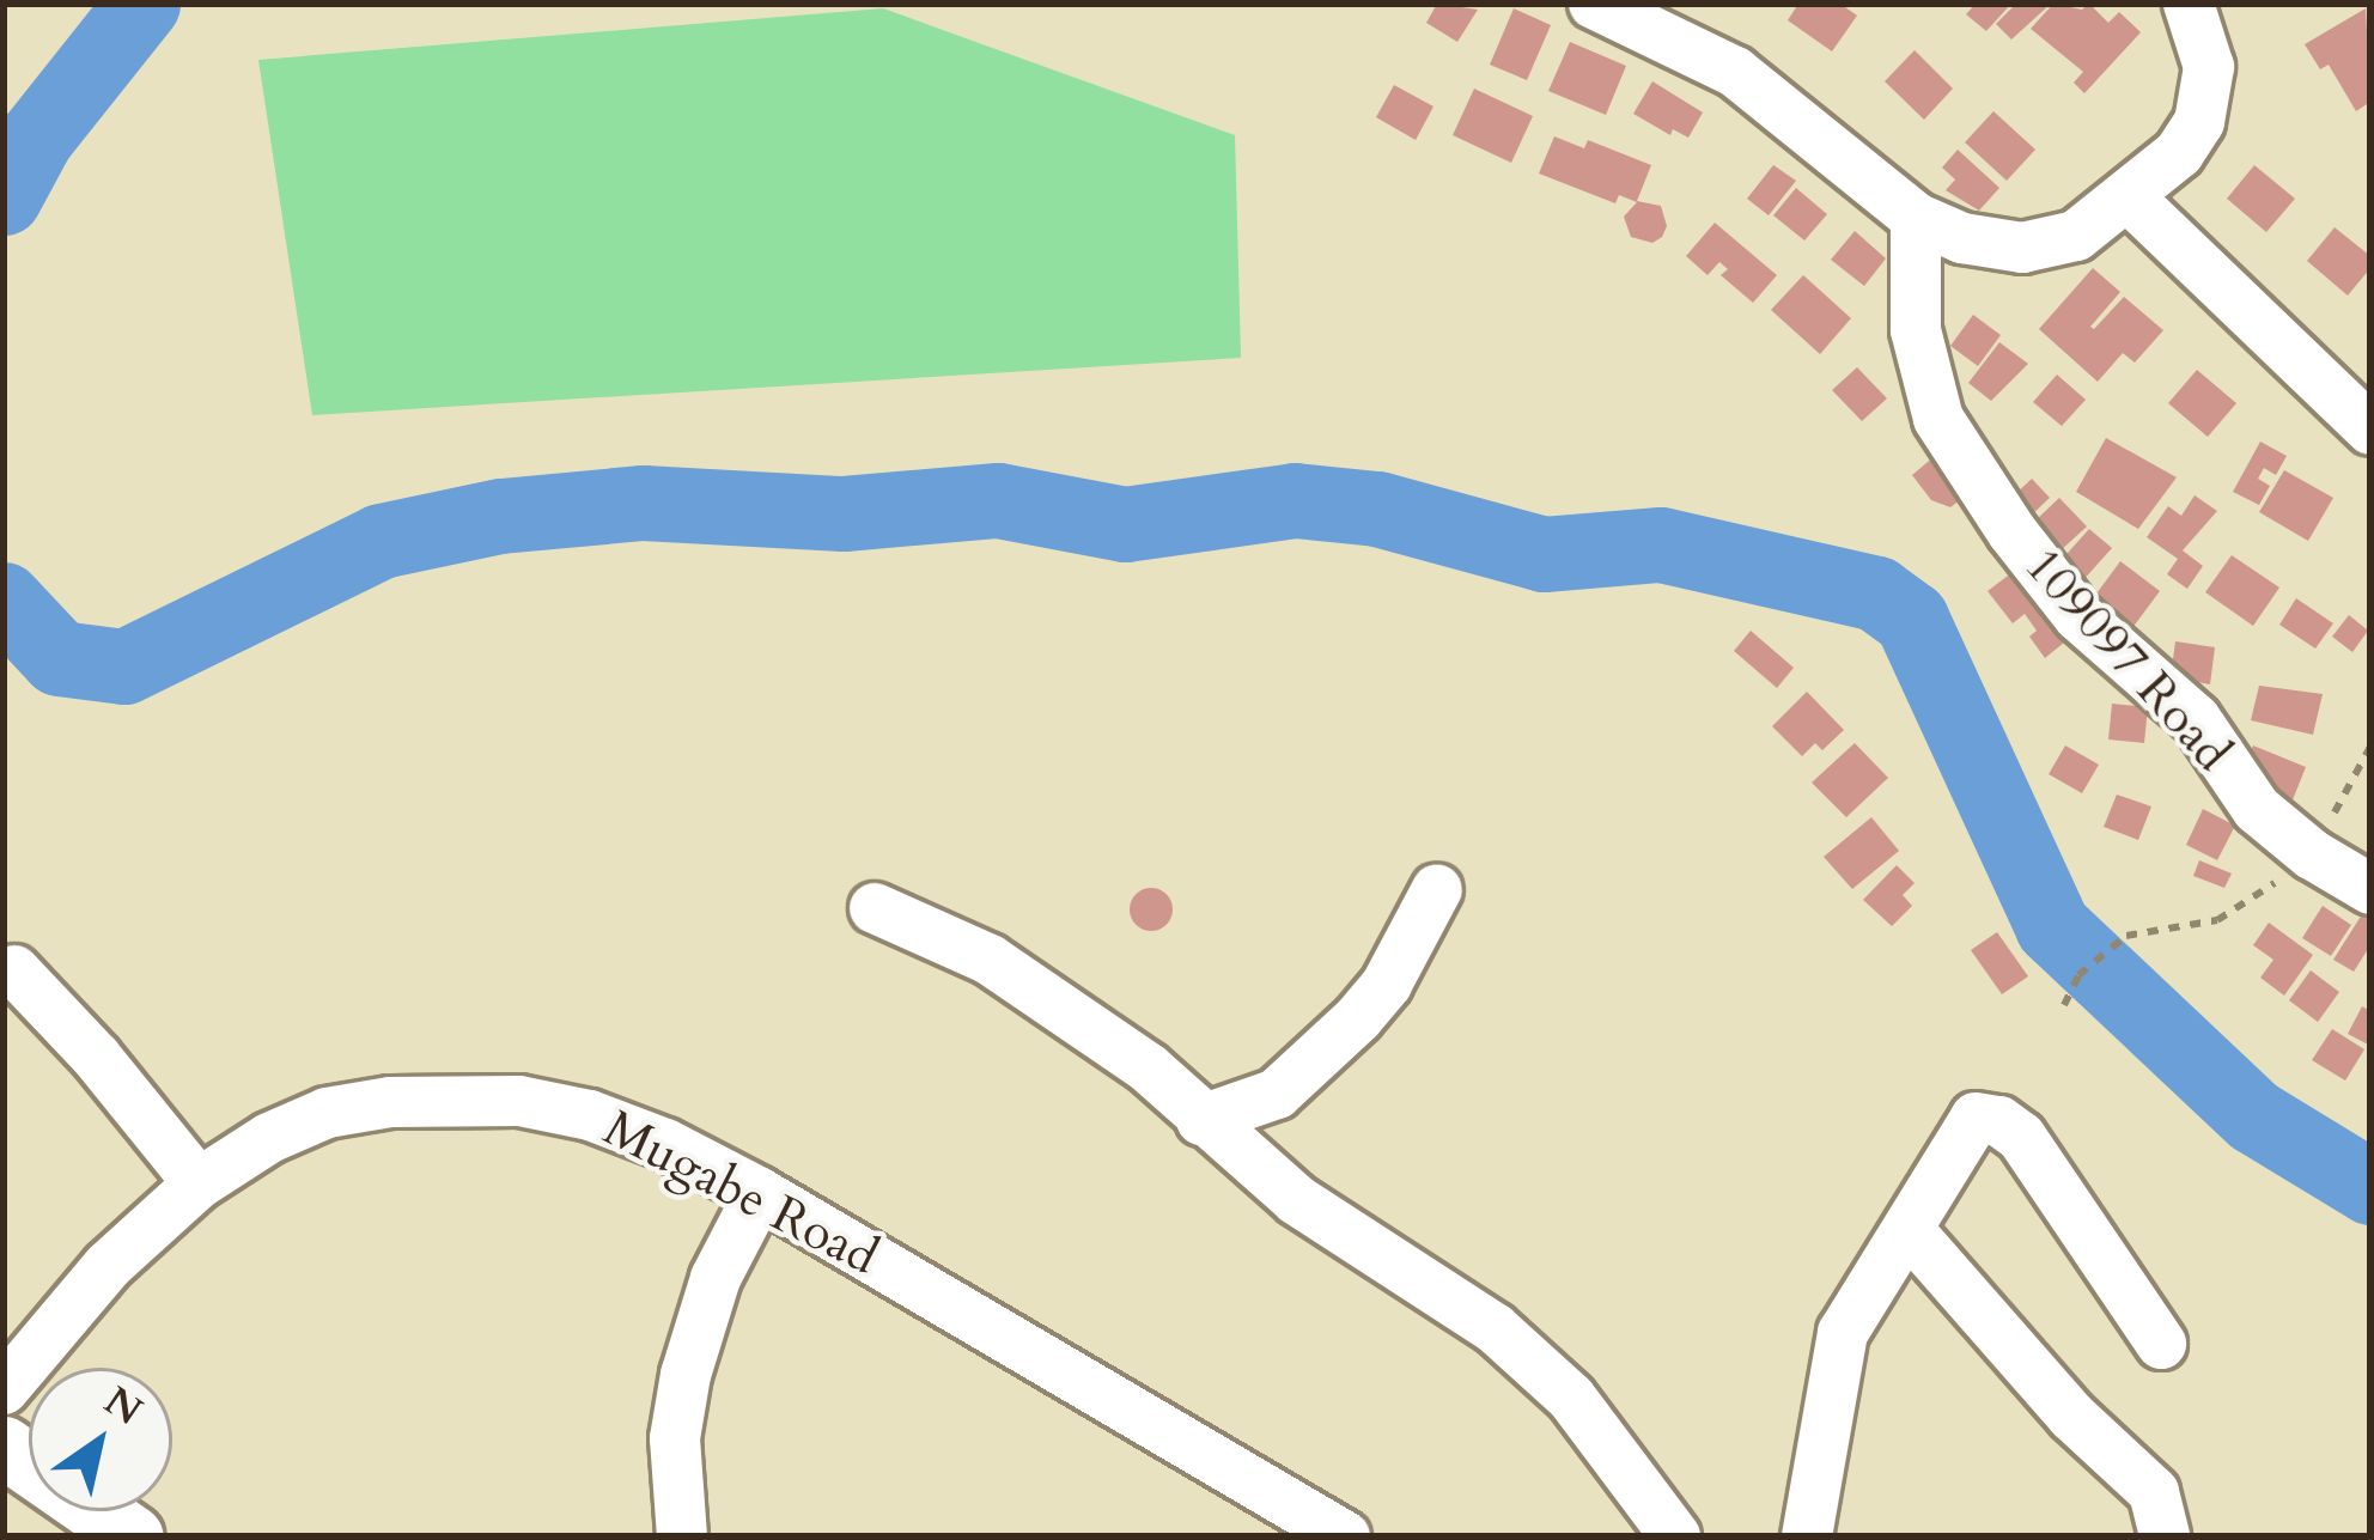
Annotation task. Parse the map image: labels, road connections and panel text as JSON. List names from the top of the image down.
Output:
{
  "streets": {
    "street": ["109097 Road", "Mugabe Road"]
  },
  "north": "top right"
}
